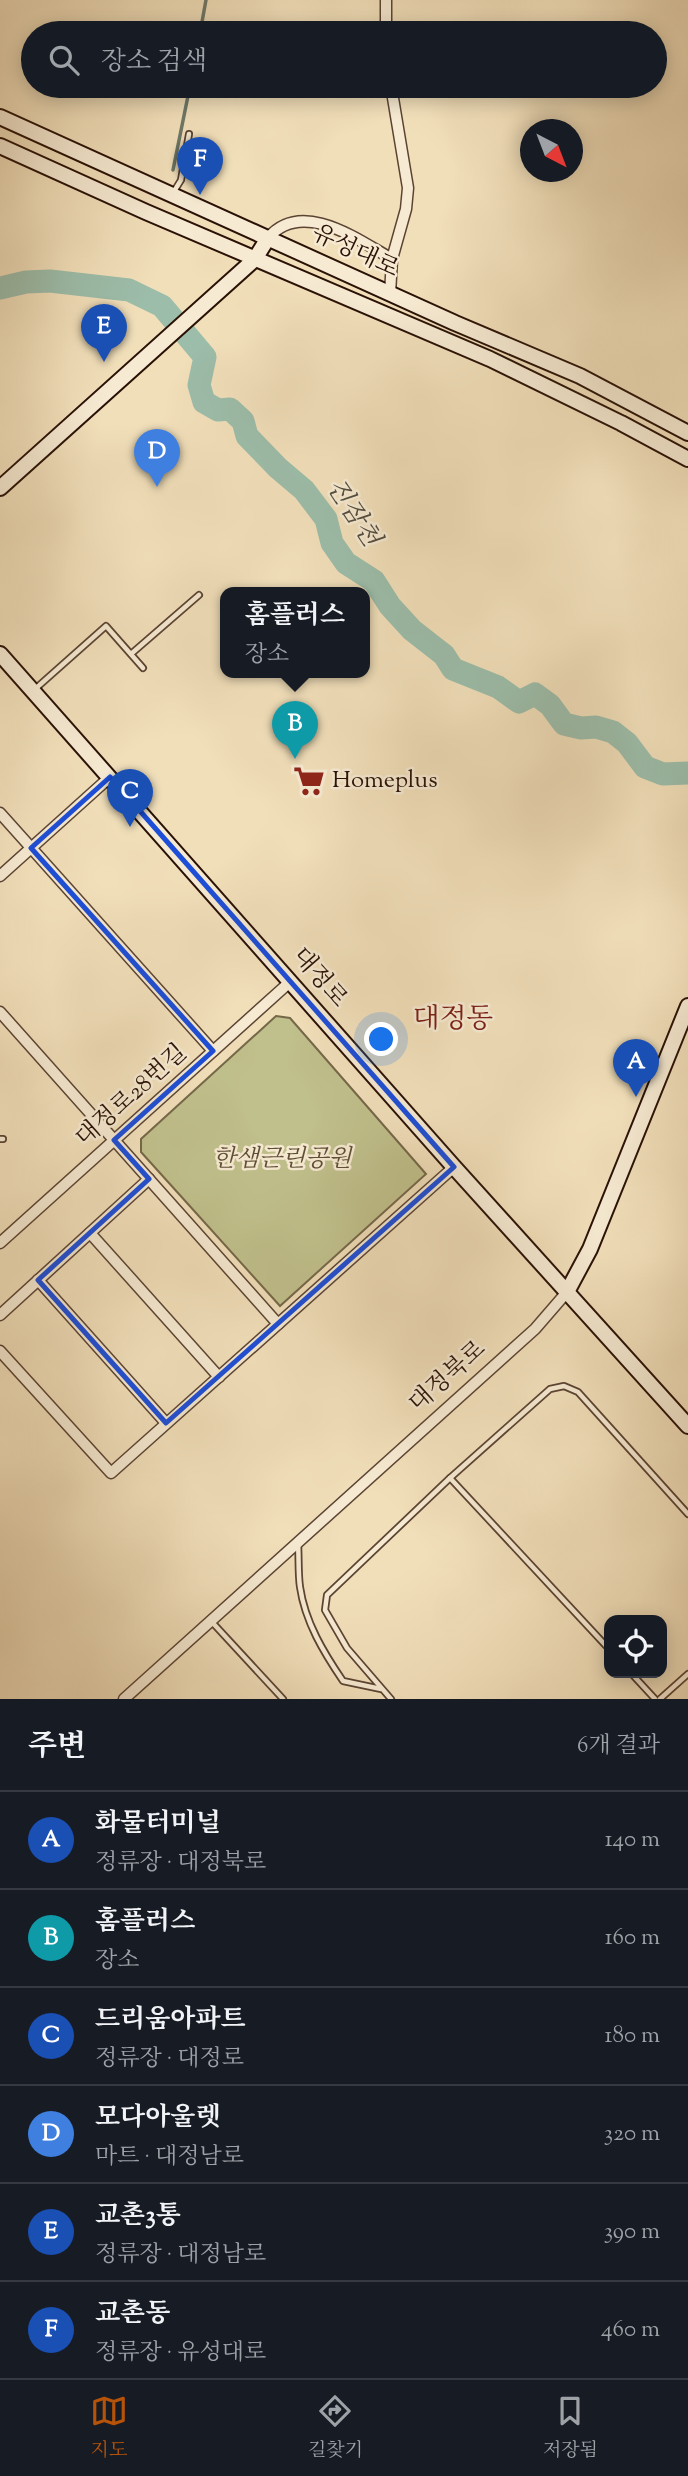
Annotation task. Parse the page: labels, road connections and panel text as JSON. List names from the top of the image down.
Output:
{
  "streets": {
    "street": [
      "유성대로",
      "대정로",
      "대정로28번길",
      "대정북로"
    ]
  },
  "crossings": [
    ["대정로", "대정로28번길"],
    ["대정로", "대정북로"]
  ],
  "districts": ["대정동"],
  "water": ["진잠천"],
  "parks": ["한샘근린공원"],
  "places": {
    "supermarket": ["Homeplus"]
  },
  "north": "bottom right",
  "page": {
    "search": "장소 검색",
    "pins": [
      "F",
      "E",
      "D",
      "B",
      "C",
      "A"
    ],
    "popup": ["홈플러스", "장소"],
    "heading": ["주변", "6개 결과"],
    "list": [
      {
        "mark": "A",
        "name": "화물터미널",
        "note": "정류장 · 대정북로",
        "value": "140 m"
      },
      {
        "mark": "B",
        "name": "홈플러스",
        "note": "장소",
        "value": "160 m"
      },
      {
        "mark": "C",
        "name": "드리움아파트",
        "note": "정류장 · 대정로",
        "value": "180 m"
      },
      {
        "mark": "D",
        "name": "모다아울렛",
        "note": "마트 · 대정남로",
        "value": "320 m"
      },
      {
        "mark": "E",
        "name": "교촌3통",
        "note": "정류장 · 대정남로",
        "value": "390 m"
      },
      {
        "mark": "F",
        "name": "교촌동",
        "note": "정류장 · 유성대로",
        "value": "460 m"
      }
    ],
    "nav": ["지도", "길찾기", "저장됨"]
  }
}
